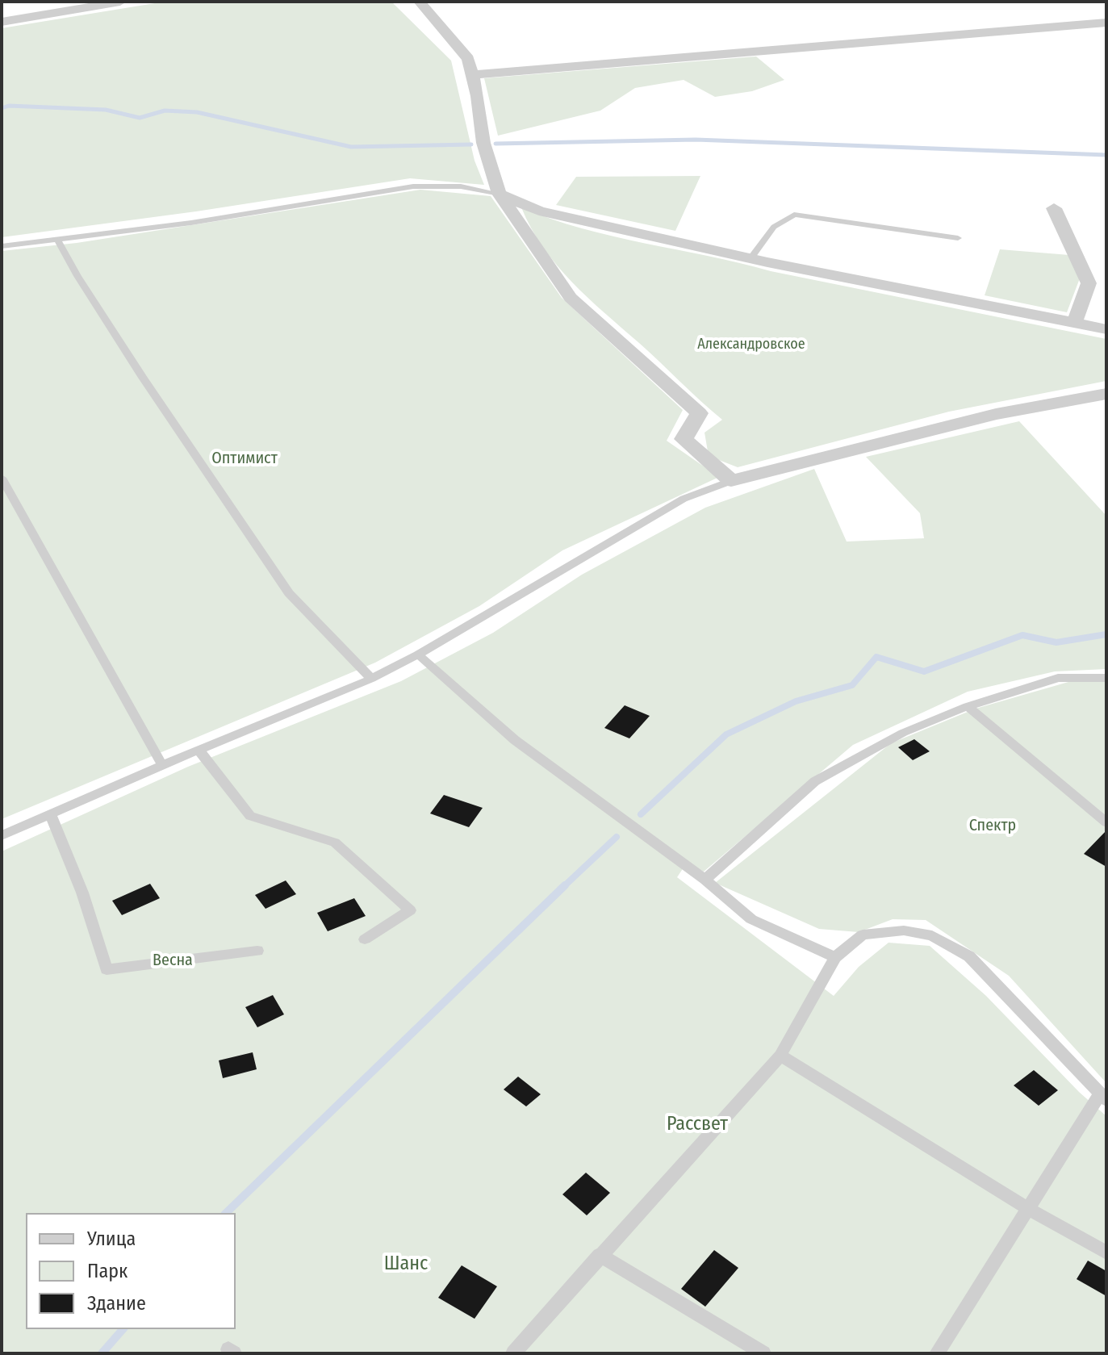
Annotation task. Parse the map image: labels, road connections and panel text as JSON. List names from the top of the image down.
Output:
{
  "parks": [
    "Александровское",
    "Оптимист",
    "Спектр",
    "Весна",
    "Рассвет",
    "Шанс"
  ],
  "legend": ["Улица", "Парк", "Здание"]
}
